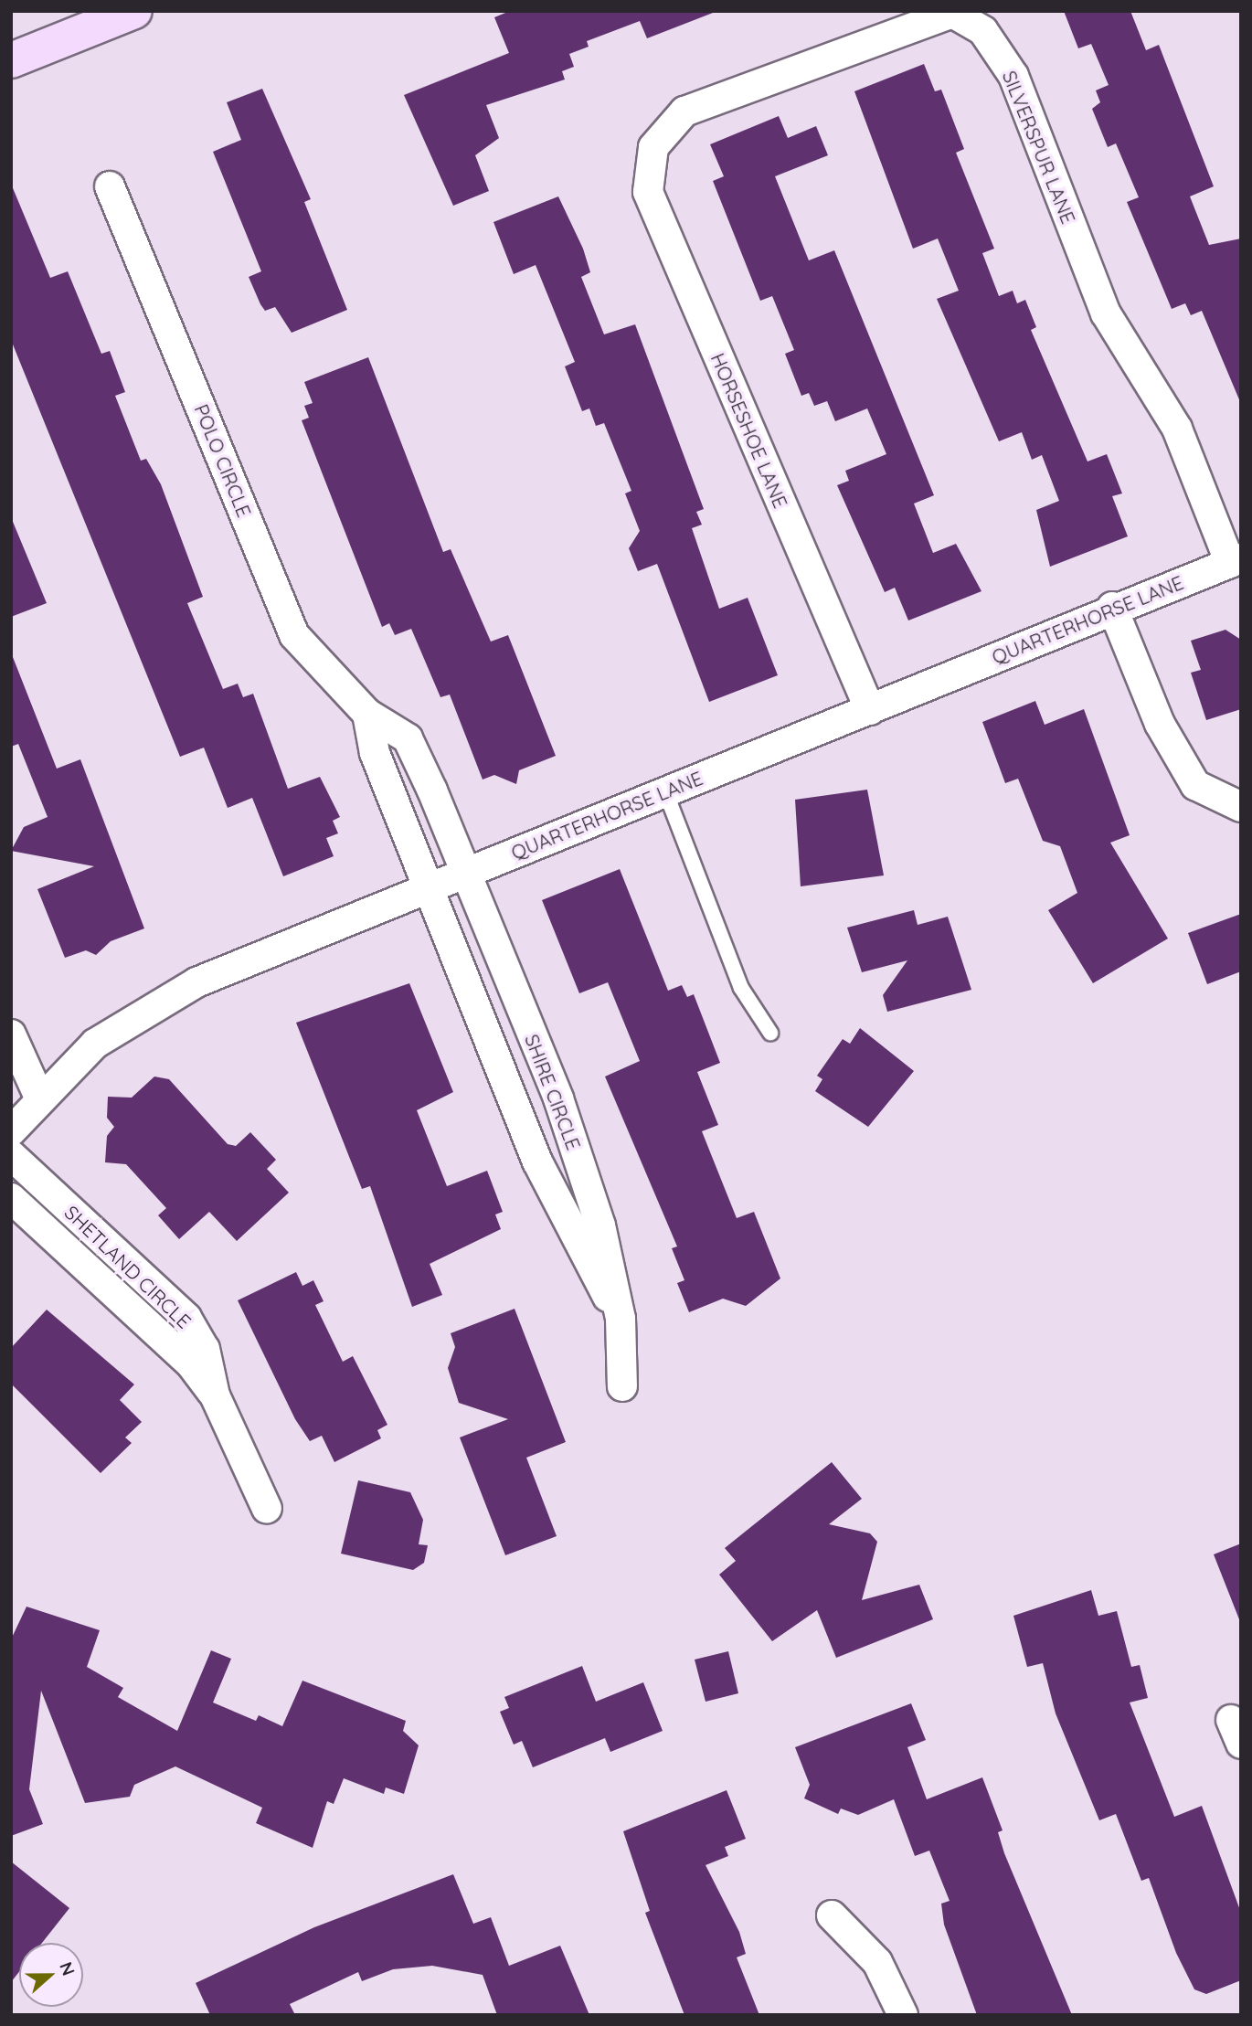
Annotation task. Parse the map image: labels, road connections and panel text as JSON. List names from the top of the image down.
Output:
{
  "streets": {
    "street": [
      "SILVERSPUR LANE",
      "HORSESHOE LANE",
      "POLO CIRCLE",
      "QUARTERHORSE LANE",
      "SHIRE CIRCLE",
      "SHETLAND CIRCLE"
    ]
  },
  "crossings": [
    ["SILVERSPUR LANE", "HORSESHOE LANE"],
    ["SILVERSPUR LANE", "QUARTERHORSE LANE"],
    ["HORSESHOE LANE", "QUARTERHORSE LANE"],
    ["POLO CIRCLE", "QUARTERHORSE LANE"],
    ["POLO CIRCLE", "SHIRE CIRCLE"],
    ["QUARTERHORSE LANE", "SHIRE CIRCLE"]
  ],
  "north": "right"
}
